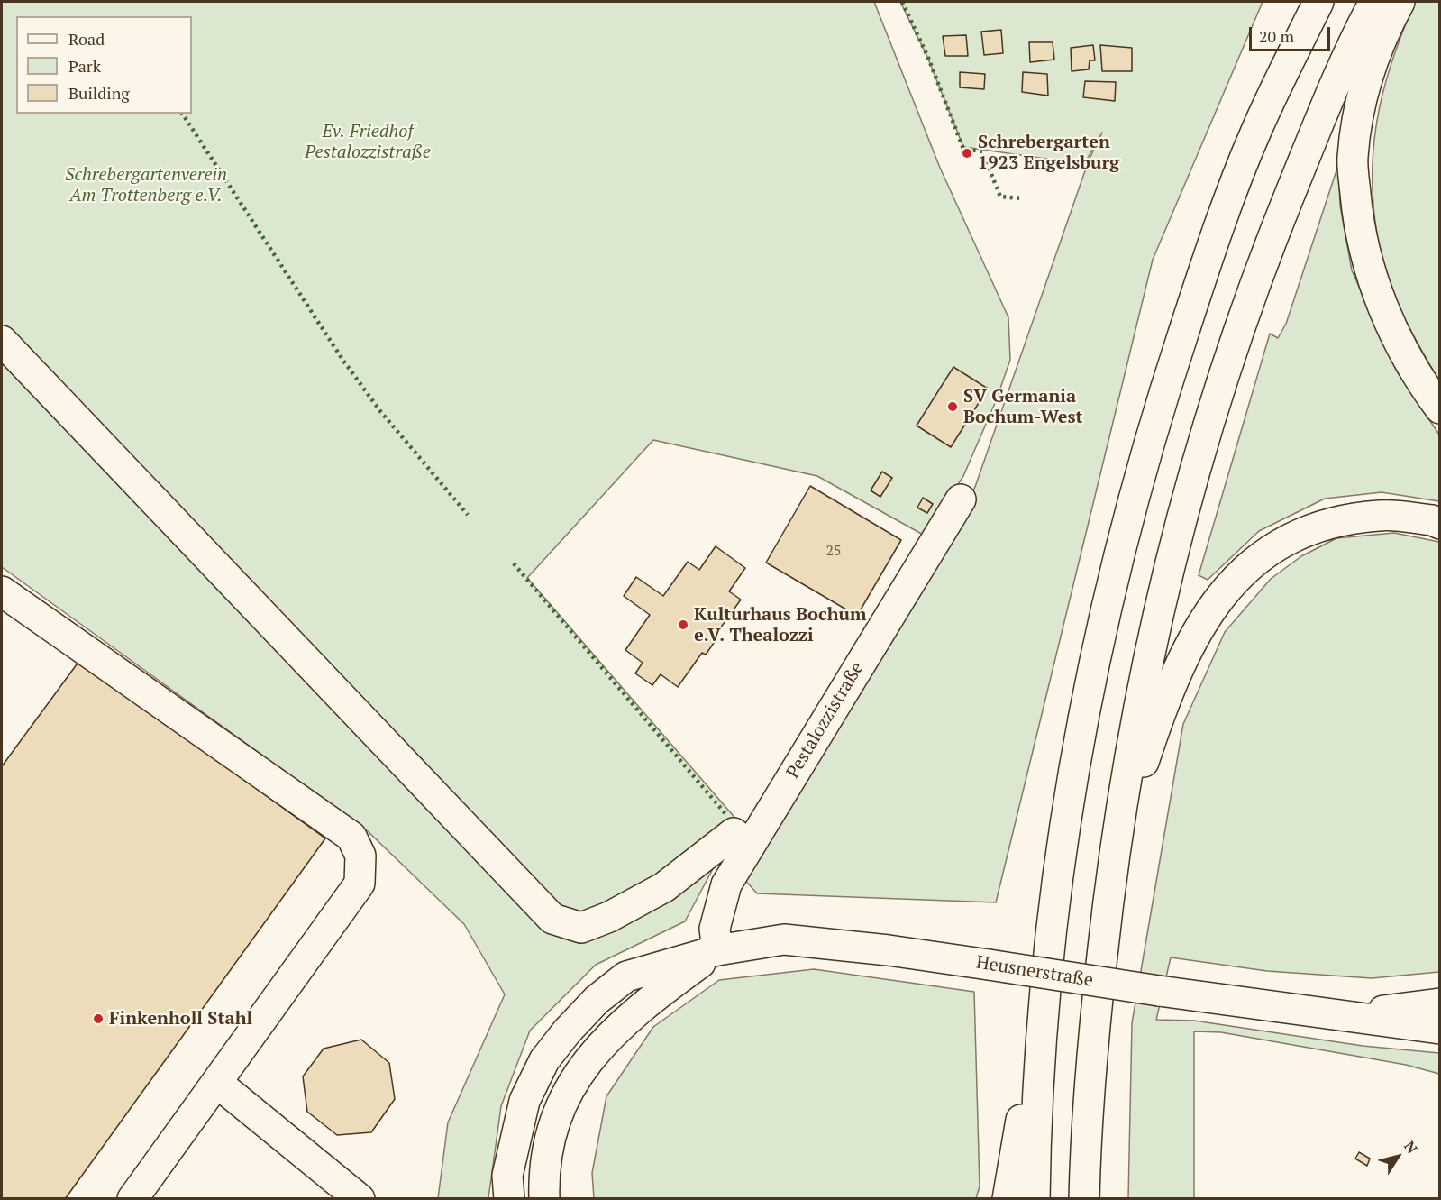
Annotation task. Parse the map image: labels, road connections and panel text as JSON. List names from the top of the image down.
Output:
{
  "streets": {
    "main road": ["Pestalozzistraße", "Heusnerstraße"]
  },
  "crossings": [
    ["Pestalozzistraße", "Heusnerstraße"]
  ],
  "parks": ["Ev. Friedhof Pestalozzistraße", "Schrebergartenverein Am Trottenberg e.V."],
  "places": [
    "Schrebergarten 1923 Engelsburg",
    "SV Germania Bochum-West",
    "Kulturhaus Bochum e.V. Thealozzi",
    "Finkenholl Stahl"
  ],
  "house_numbers": ["25"],
  "legend": ["Road", "Park", "Building"],
  "scale_bar": "20 m",
  "north": "top right"
}
